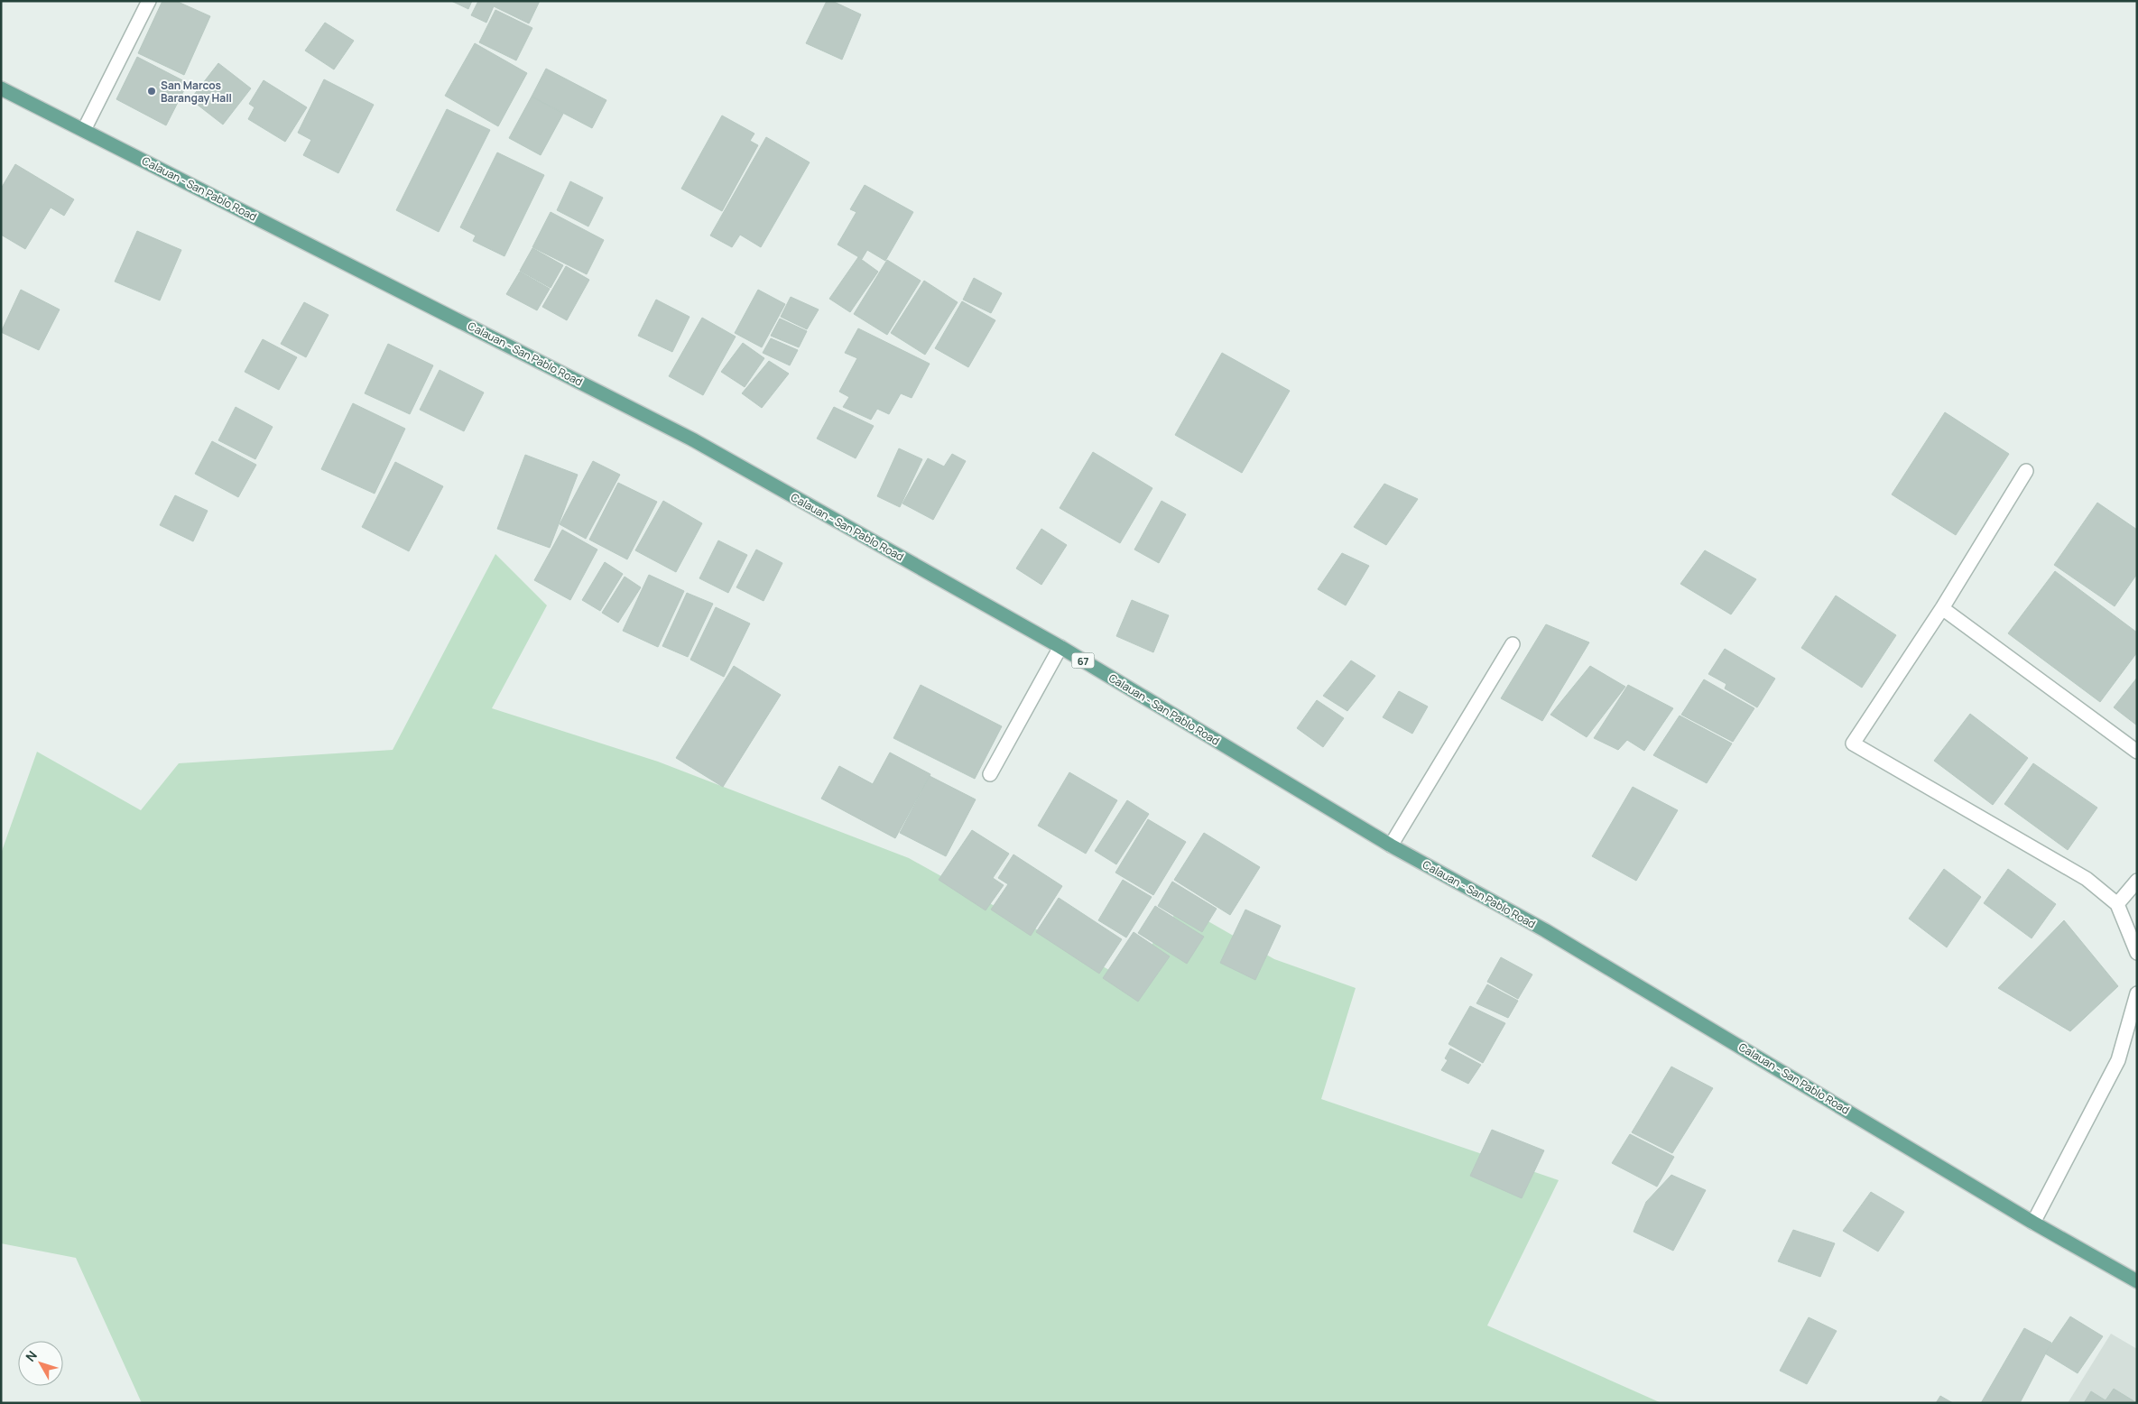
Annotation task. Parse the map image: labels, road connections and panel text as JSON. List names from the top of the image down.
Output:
{
  "streets": {
    "main road": ["Calauan - San Pablo Road", "67"]
  },
  "places": ["San Marcos Barangay Hall"],
  "north": "top left"
}
